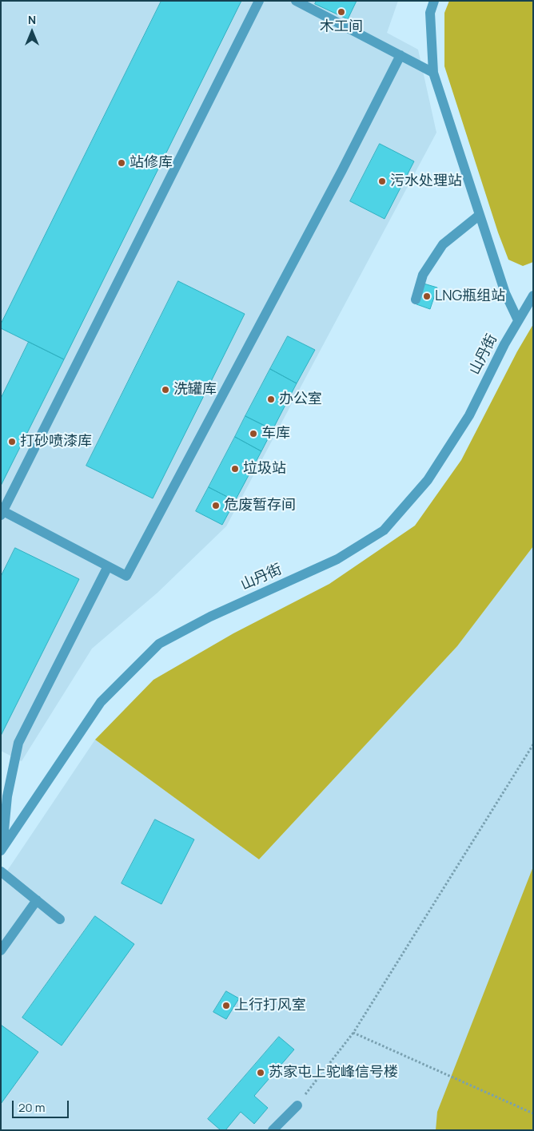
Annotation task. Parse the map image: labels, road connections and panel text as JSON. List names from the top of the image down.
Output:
{
  "streets": {
    "lane": ["山丹街"]
  },
  "places": [
    "木工间",
    "站修库",
    "污水处理站",
    "LNG瓶组站",
    "洗罐库",
    "办公室",
    "车库",
    "打砂喷漆库",
    "垃圾站",
    "危废暂存间",
    "上行打风室",
    "苏家屯上驼峰信号楼"
  ],
  "scale_bar": "20 m",
  "north": "top"
}
